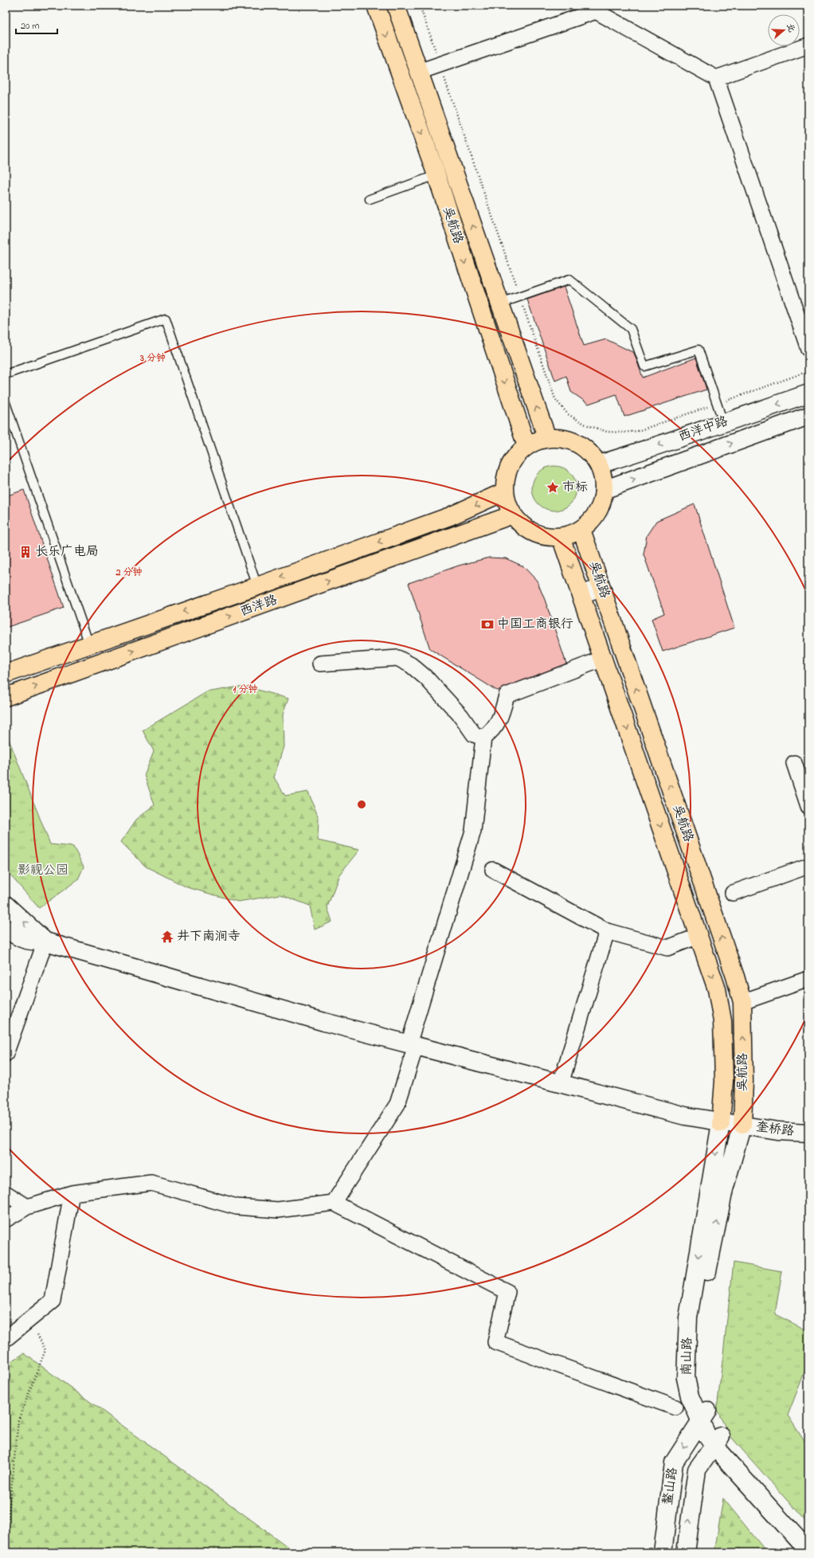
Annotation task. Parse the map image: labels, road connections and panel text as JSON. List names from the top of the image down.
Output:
{
  "streets": {
    "main road": [
      "吴航路",
      "西洋中路",
      "西洋路",
      "奎桥路",
      "南山路",
      "鳌山路"
    ]
  },
  "crossings": [
    ["吴航路", "西洋中路"],
    ["吴航路", "西洋路"],
    ["吴航路", "奎桥路"],
    ["吴航路", "南山路"],
    ["西洋中路", "西洋路"],
    ["奎桥路", "南山路"],
    ["南山路", "鳌山路"]
  ],
  "parks": ["影视公园"],
  "places": {
    "place": ["市标"],
    "building": ["长乐广电局"],
    "bank": ["中国工商银行"],
    "temple": ["井下南涧寺"]
  },
  "scale_bar": "20 m",
  "north": "right",
  "rings": ["3 分钟", "2 分钟", "1 分钟"]
}
